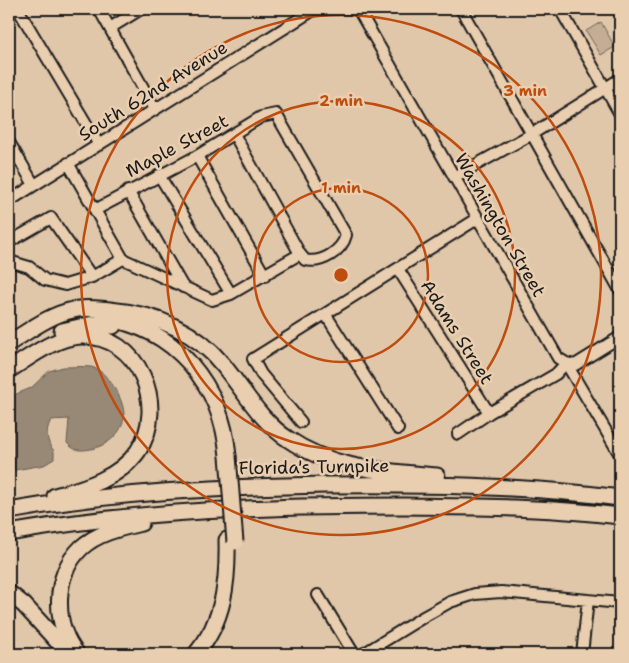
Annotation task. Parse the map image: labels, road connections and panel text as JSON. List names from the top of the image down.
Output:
{
  "streets": {
    "highway": ["Florida's Turnpike"],
    "street": [
      "South 62nd Avenue",
      "Maple Street",
      "Washington Street",
      "Adams Street"
    ]
  },
  "rings": ["3 min", "2 min", "1 min"]
}
